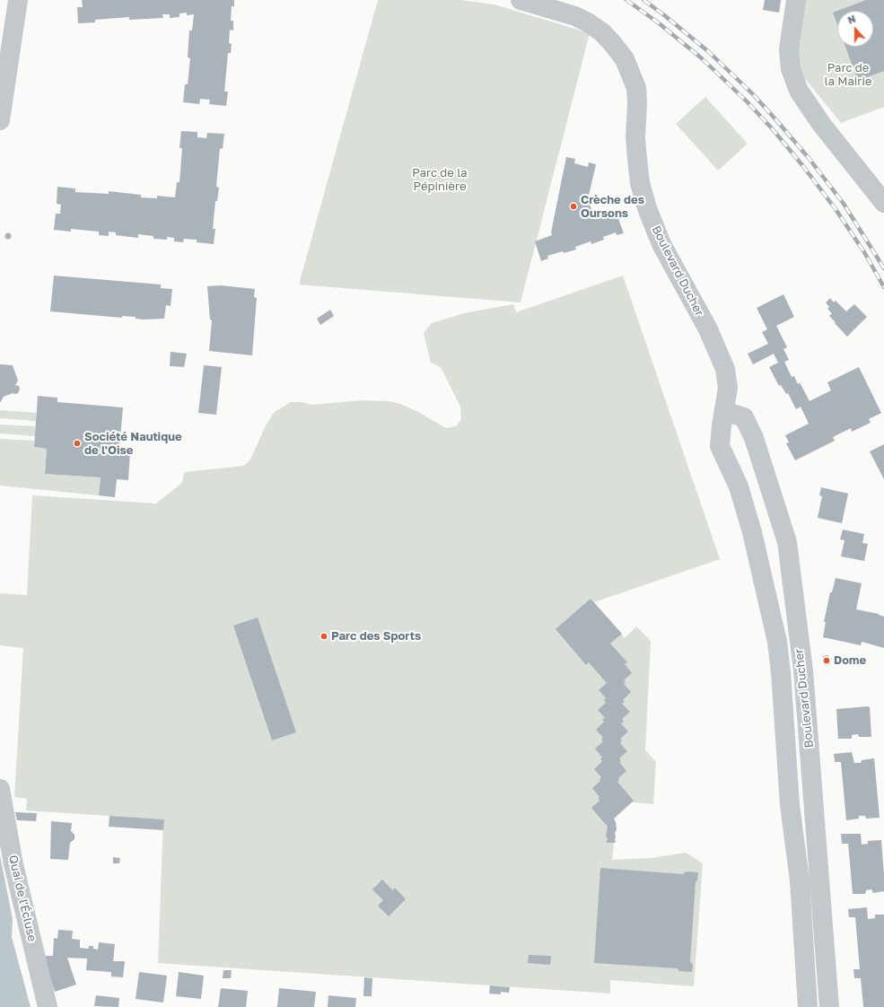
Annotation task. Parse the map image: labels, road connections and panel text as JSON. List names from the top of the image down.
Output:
{
  "streets": {
    "street": ["Boulevard Ducher", "Quai de l'Écluse"]
  },
  "parks": ["Parc de la Mairie", "Parc de la Pépinière"],
  "places": [
    "Crèche des Oursons",
    "Société Nautique de l'Oise",
    "Parc des Sports",
    "Dome"
  ],
  "north": "top"
}
